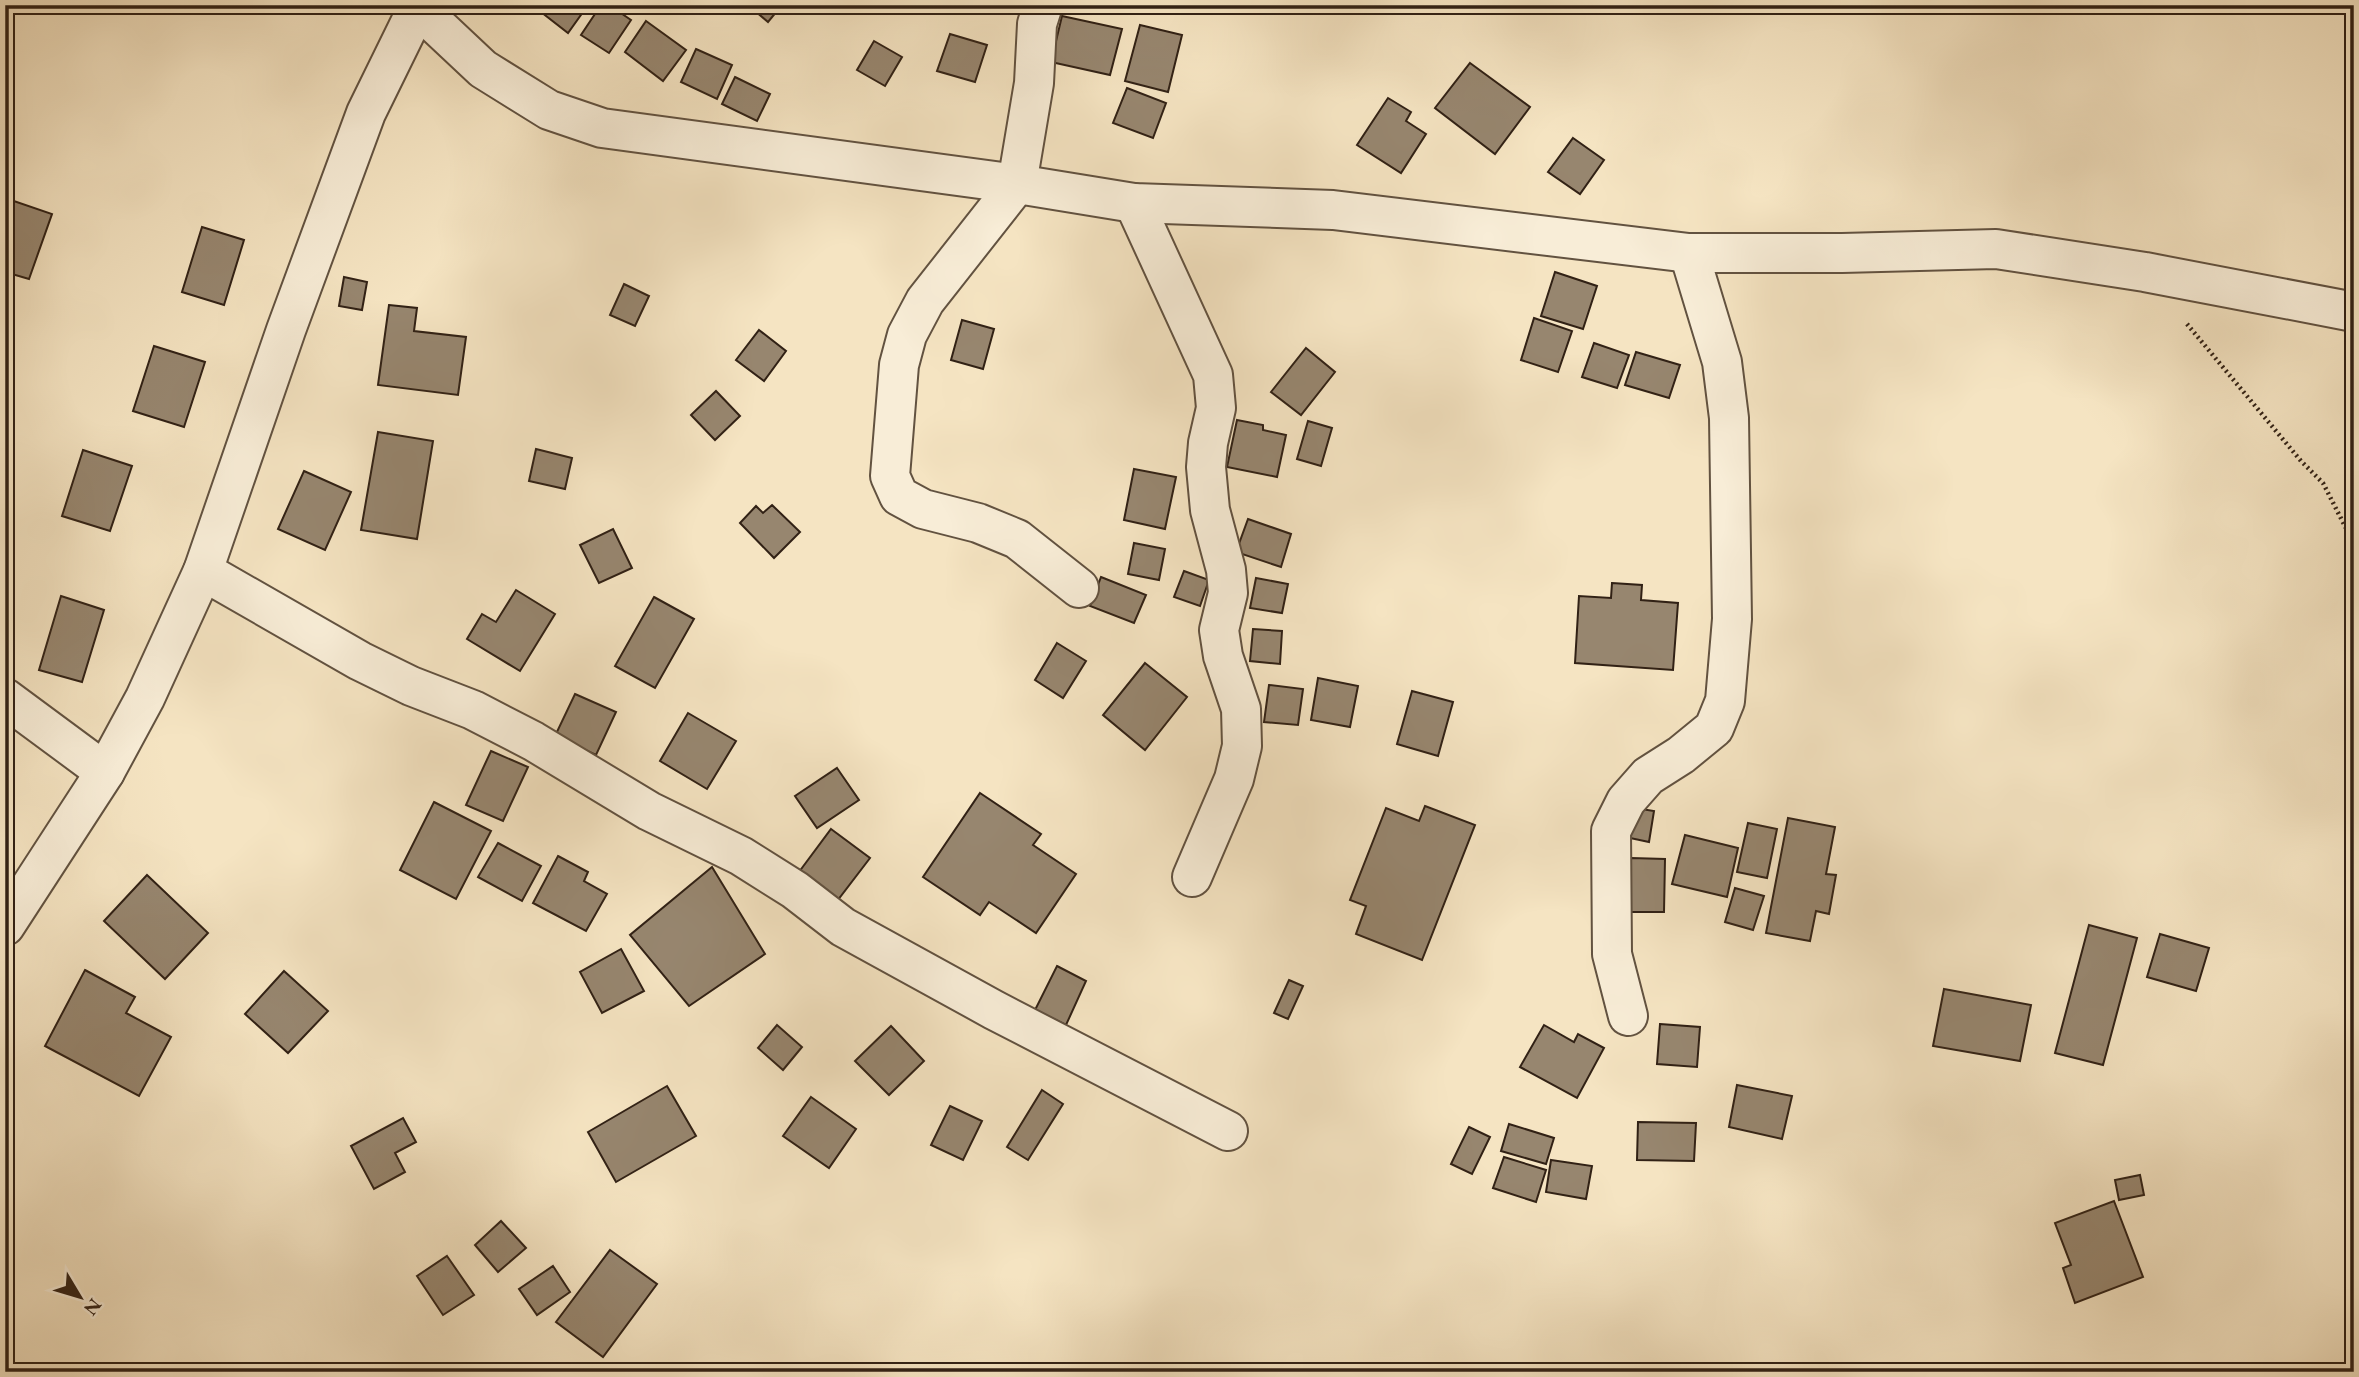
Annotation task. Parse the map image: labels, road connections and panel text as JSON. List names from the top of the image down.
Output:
{
  "north": "bottom right"
}
